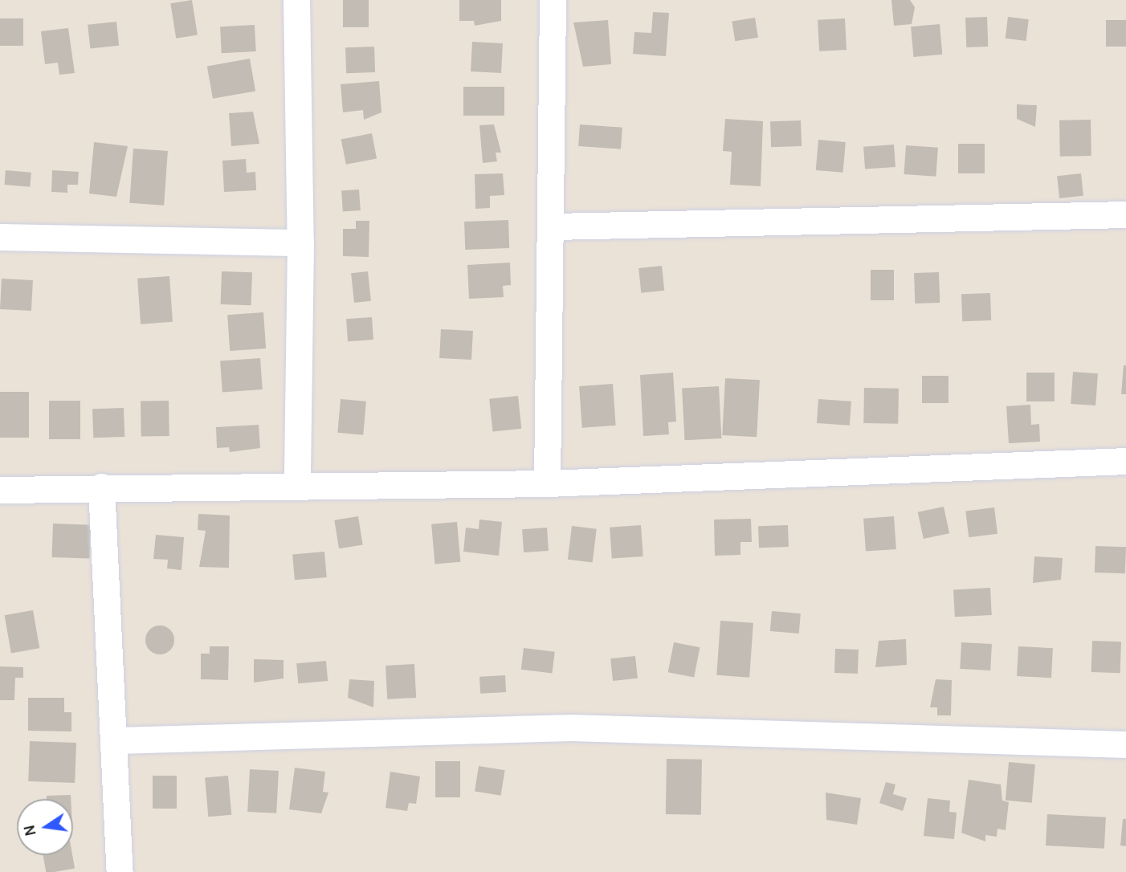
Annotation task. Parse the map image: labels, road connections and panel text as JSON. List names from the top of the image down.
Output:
{
  "north": "left"
}
